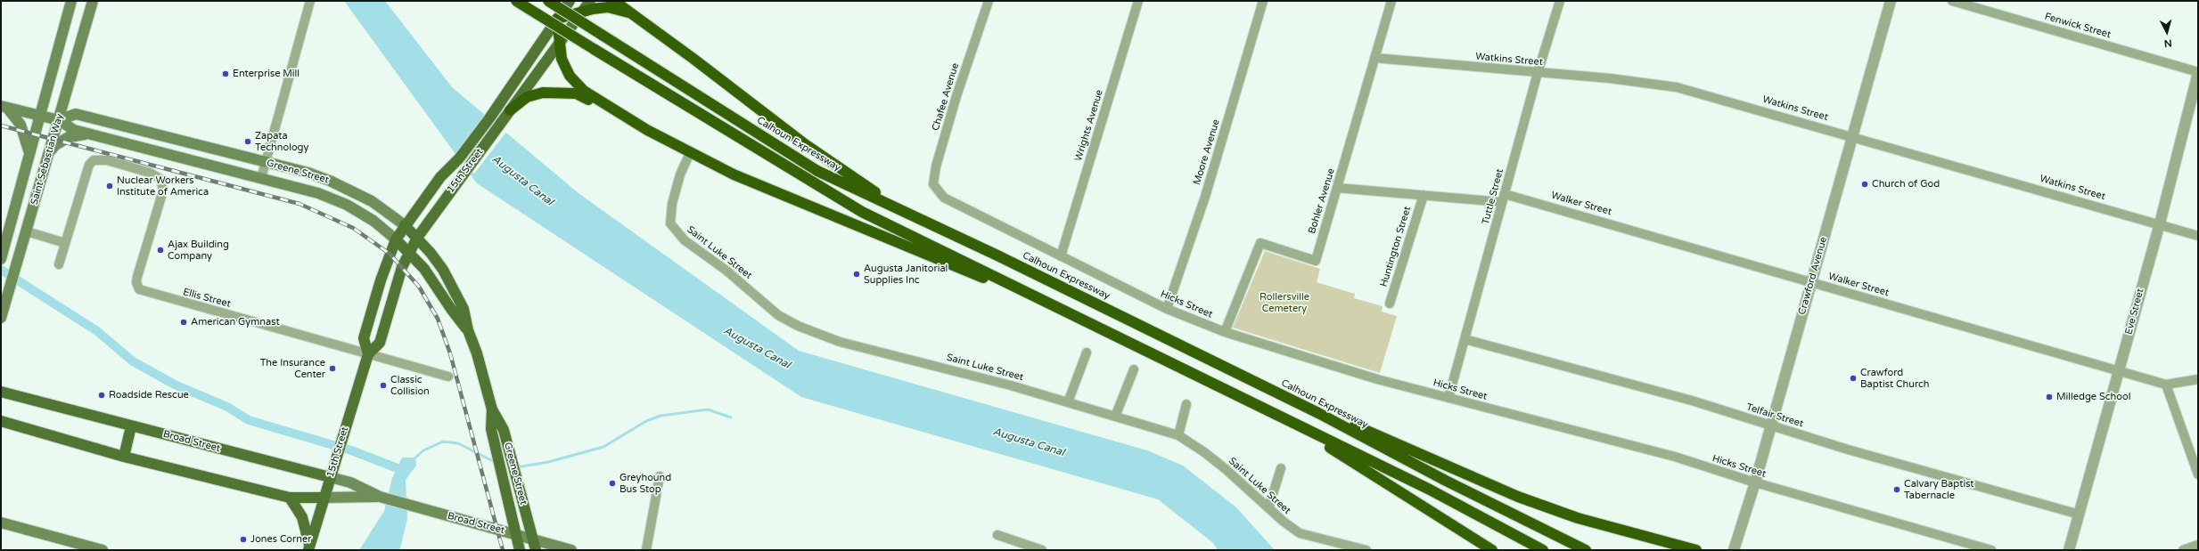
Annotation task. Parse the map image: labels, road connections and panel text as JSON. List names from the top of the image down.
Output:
{
  "streets": {
    "highway": ["Calhoun Expressway"],
    "main road": [
      "Saint Sebastian Way",
      "15th Street",
      "Greene Street",
      "Broad Street"
    ],
    "street": [
      "Fenwick Street",
      "Watkins Street",
      "Chafee Avenue",
      "Wrights Avenue",
      "Moore Avenue",
      "Tuttle Street",
      "Bohler Avenue",
      "Walker Street",
      "Huntington Street",
      "Saint Luke Street",
      "Crawford Avenue",
      "Ellis Street",
      "Hicks Street",
      "Eve Street",
      "Telfair Street"
    ]
  },
  "crossings": [
    ["Fenwick Street", "Eve Street"],
    ["Watkins Street", "Tuttle Street"],
    ["Watkins Street", "Bohler Avenue"],
    ["Watkins Street", "Crawford Avenue"],
    ["Watkins Street", "Eve Street"],
    ["Chafee Avenue", "Hicks Street"],
    ["Wrights Avenue", "Hicks Street"],
    ["Moore Avenue", "Hicks Street"],
    ["Saint Sebastian Way", "Greene Street"],
    ["15th Street", "Greene Street"],
    ["15th Street", "Ellis Street"],
    ["15th Street", "Broad Street"],
    ["Greene Street", "Broad Street"],
    ["Tuttle Street", "Walker Street"],
    ["Tuttle Street", "Hicks Street"],
    ["Tuttle Street", "Telfair Street"],
    ["Bohler Avenue", "Walker Street"],
    ["Bohler Avenue", "Hicks Street"],
    ["Walker Street", "Huntington Street"],
    ["Walker Street", "Crawford Avenue"],
    ["Walker Street", "Eve Street"],
    ["Crawford Avenue", "Hicks Street"],
    ["Crawford Avenue", "Telfair Street"],
    ["Eve Street", "Telfair Street"]
  ],
  "water": ["Augusta Canal"],
  "parks": ["Rollersville Cemetery"],
  "places": [
    "Enterprise Mill",
    "Zapata Technology",
    "Church of God",
    "Nuclear Workers Institute of America",
    "Ajax Building Company",
    "Augusta Janitorial Supplies Inc",
    "American Gymnast",
    "The Insurance Center",
    "Crawford Baptist Church",
    "Classic Collision",
    "Roadside Rescue",
    "Milledge School",
    "Greyhound Bus Stop",
    "Calvary Baptist Tabernacle",
    "Jones Corner"
  ],
  "north": "bottom"
}
